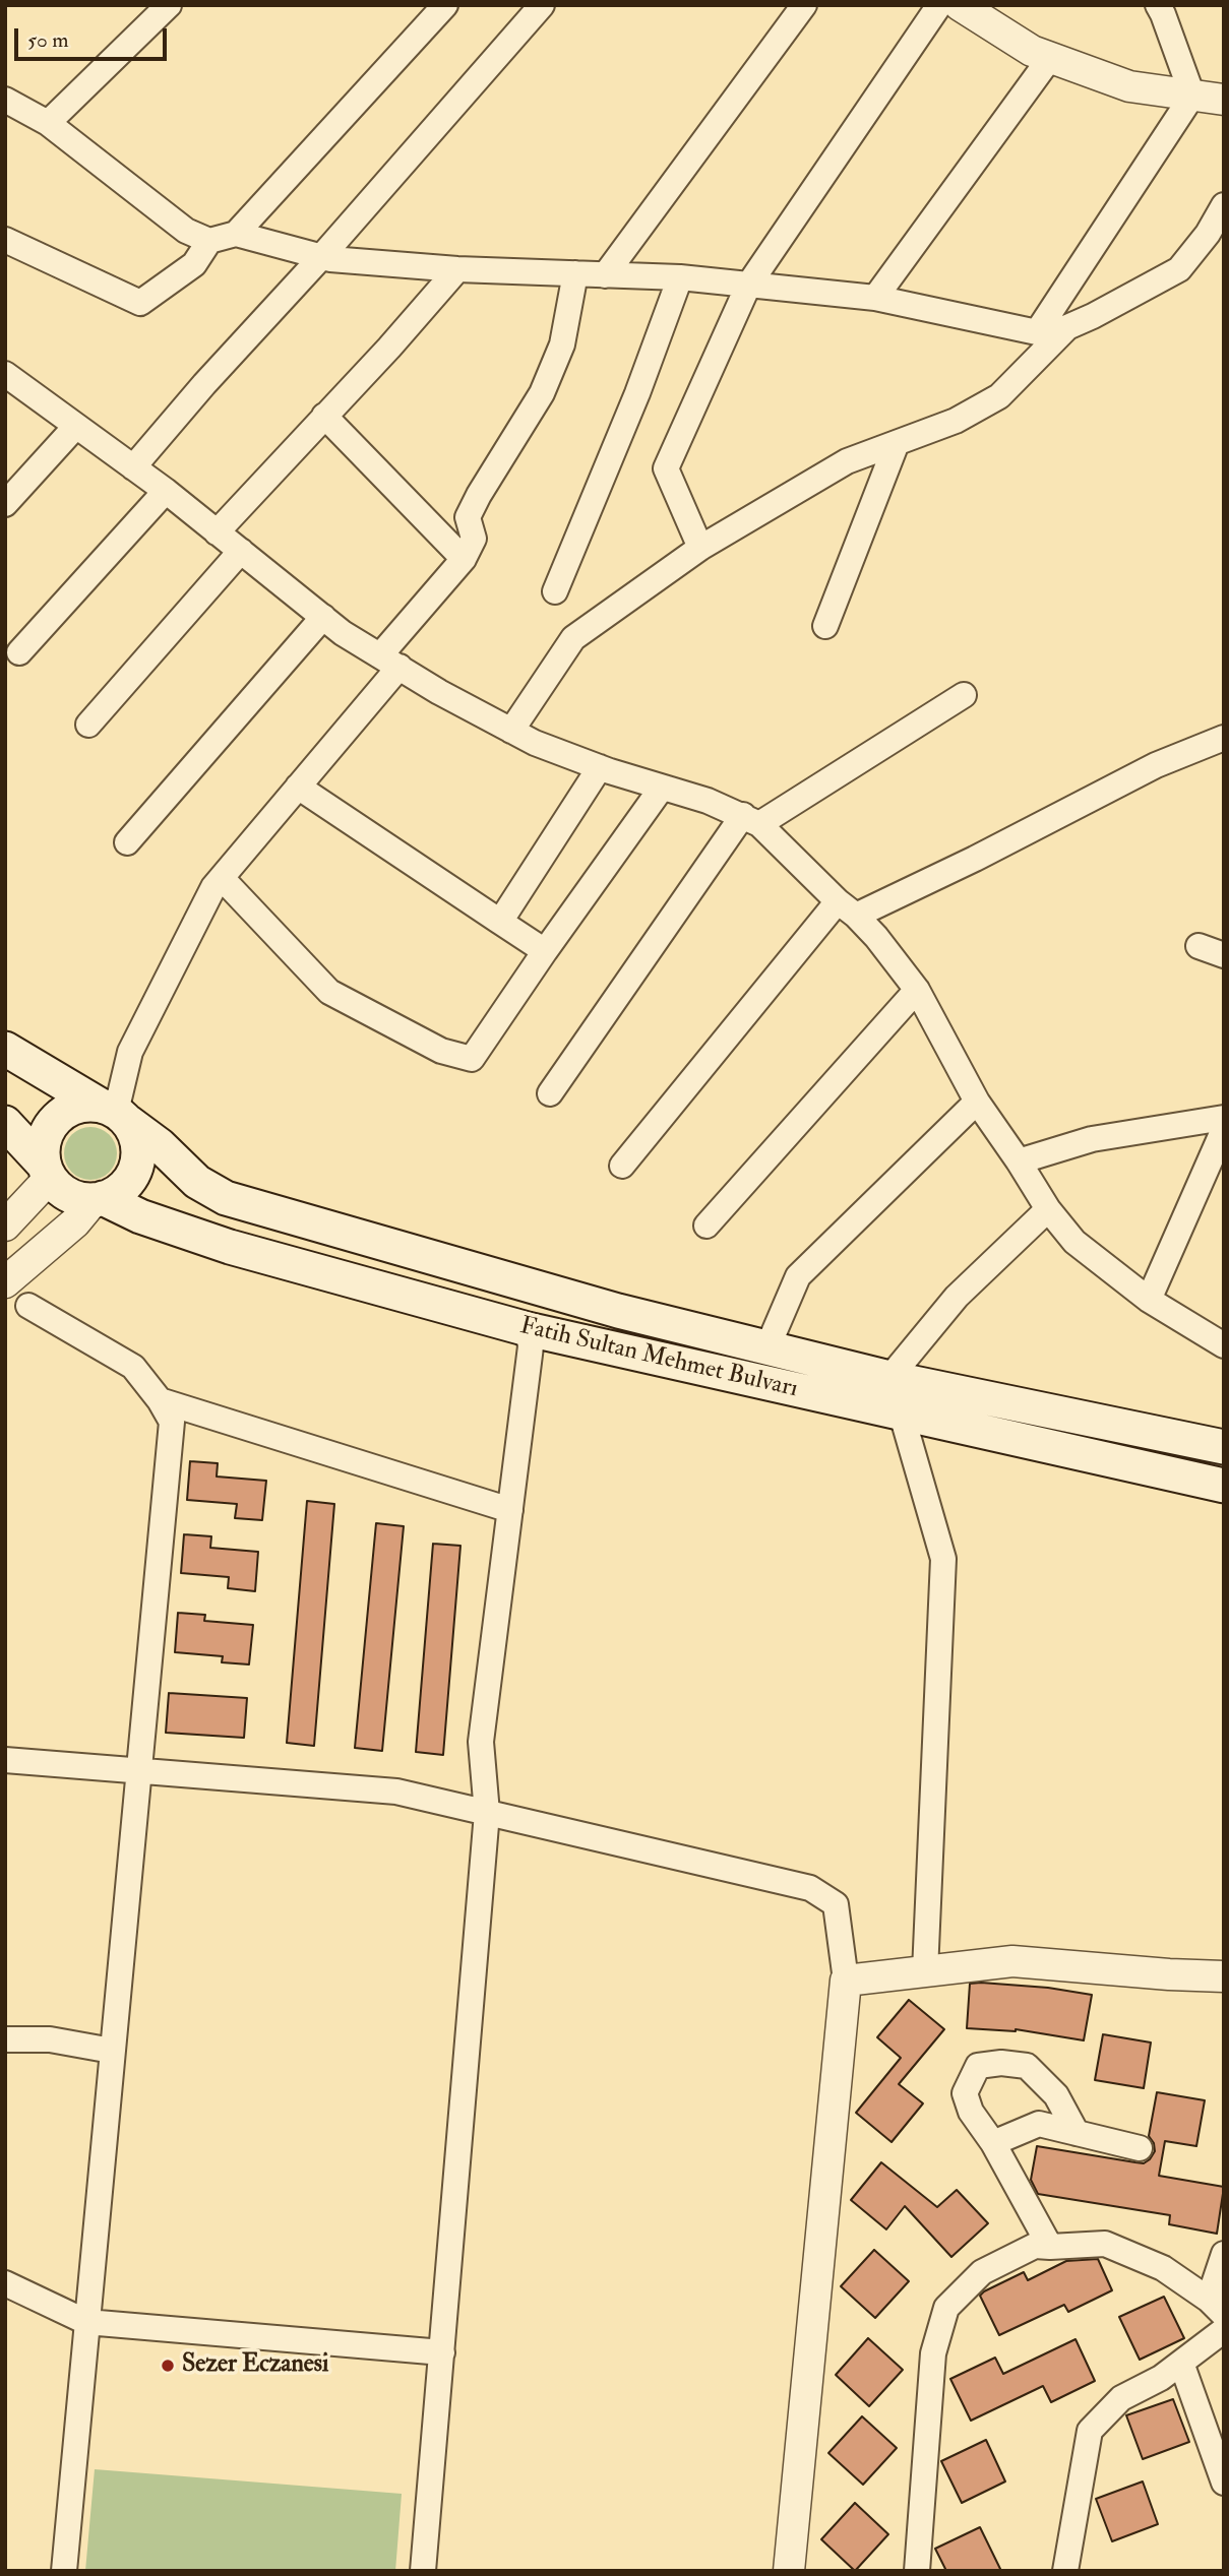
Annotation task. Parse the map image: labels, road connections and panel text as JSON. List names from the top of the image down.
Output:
{
  "streets": {
    "main road": ["Fatih Sultan Mehmet Bulvarı"]
  },
  "places": ["Sezer Eczanesi"],
  "scale_bar": "50 m"
}
